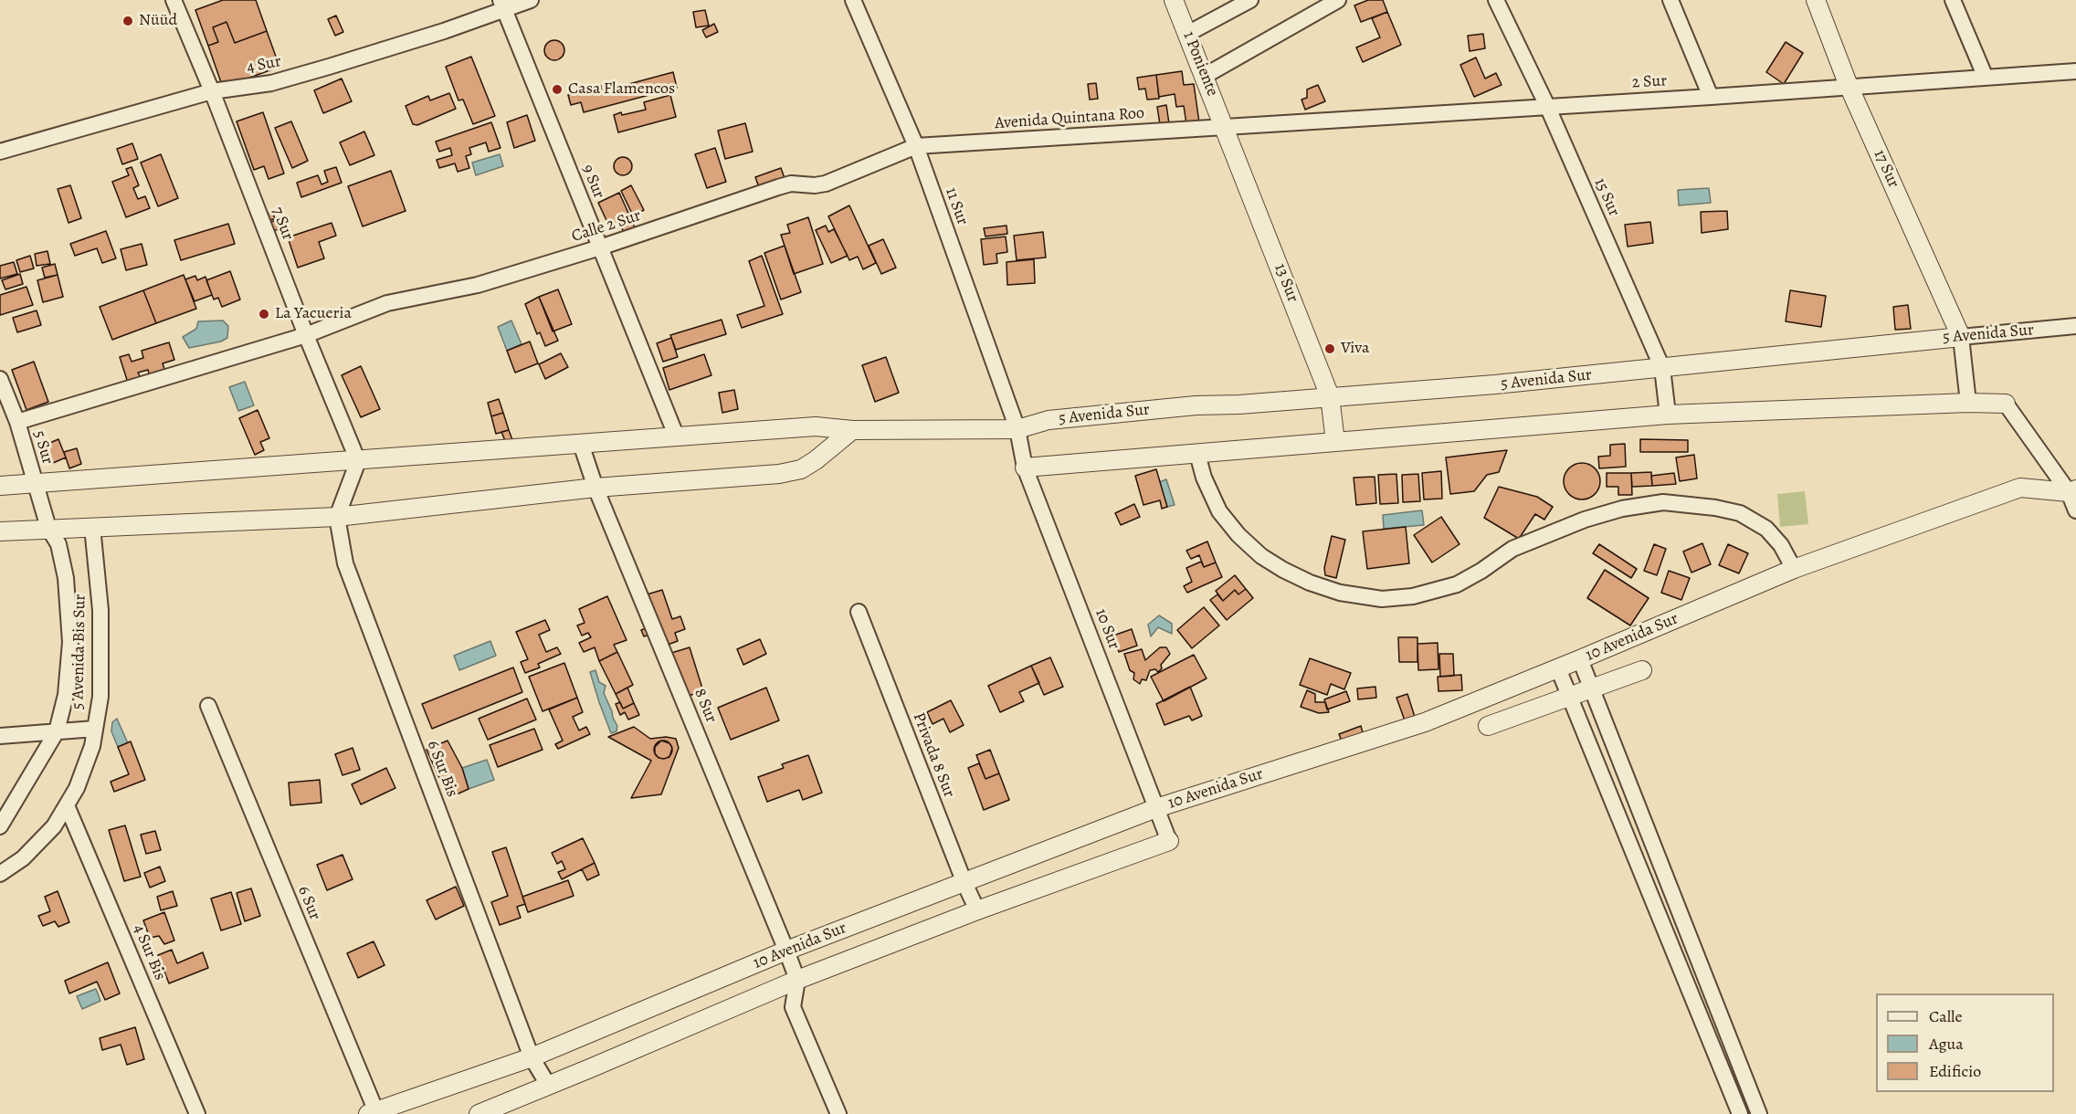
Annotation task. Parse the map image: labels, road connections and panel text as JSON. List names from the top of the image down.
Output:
{
  "streets": {
    "street": [
      "1 Poniente",
      "4 Sur",
      "2 Sur",
      "Avenida Quintana Roo",
      "17 Sur",
      "9 Sur",
      "15 Sur",
      "11 Sur",
      "7 Sur",
      "Calle 2 Sur",
      "13 Sur",
      "5 Avenida Sur",
      "5 Sur",
      "10 Sur",
      "10 Avenida Sur",
      "5 Avenida Bis Sur",
      "8 Sur",
      "Privada 8 Sur",
      "6 Sur Bis",
      "6 Sur",
      "4 Sur Bis"
    ]
  },
  "crossings": [
    ["1 Poniente", "2 Sur"],
    ["1 Poniente", "Avenida Quintana Roo"],
    ["1 Poniente", "13 Sur"],
    ["4 Sur", "9 Sur"],
    ["4 Sur", "7 Sur"],
    ["2 Sur", "Avenida Quintana Roo"],
    ["2 Sur", "17 Sur"],
    ["2 Sur", "15 Sur"],
    ["2 Sur", "13 Sur"],
    ["Avenida Quintana Roo", "11 Sur"],
    ["Avenida Quintana Roo", "Calle 2 Sur"],
    ["Avenida Quintana Roo", "13 Sur"],
    ["17 Sur", "5 Avenida Sur"],
    ["9 Sur", "Calle 2 Sur"],
    ["9 Sur", "5 Avenida Sur"],
    ["15 Sur", "5 Avenida Sur"],
    ["11 Sur", "Calle 2 Sur"],
    ["11 Sur", "5 Avenida Sur"],
    ["11 Sur", "10 Sur"],
    ["7 Sur", "Calle 2 Sur"],
    ["7 Sur", "5 Avenida Sur"],
    ["Calle 2 Sur", "5 Sur"],
    ["13 Sur", "5 Avenida Sur"],
    ["5 Avenida Sur", "5 Sur"],
    ["5 Avenida Sur", "10 Sur"],
    ["5 Avenida Sur", "8 Sur"],
    ["5 Sur", "5 Avenida Bis Sur"],
    ["10 Sur", "10 Avenida Sur"],
    ["10 Avenida Sur", "8 Sur"],
    ["10 Avenida Sur", "Privada 8 Sur"],
    ["10 Avenida Sur", "6 Sur Bis"],
    ["10 Avenida Sur", "6 Sur"],
    ["5 Avenida Bis Sur", "4 Sur Bis"]
  ],
  "places": [
    "Nüüd",
    "Casa Flamencos",
    "La Yacueria",
    "Viva"
  ],
  "legend": ["Calle", "Agua", "Edificio"]
}
